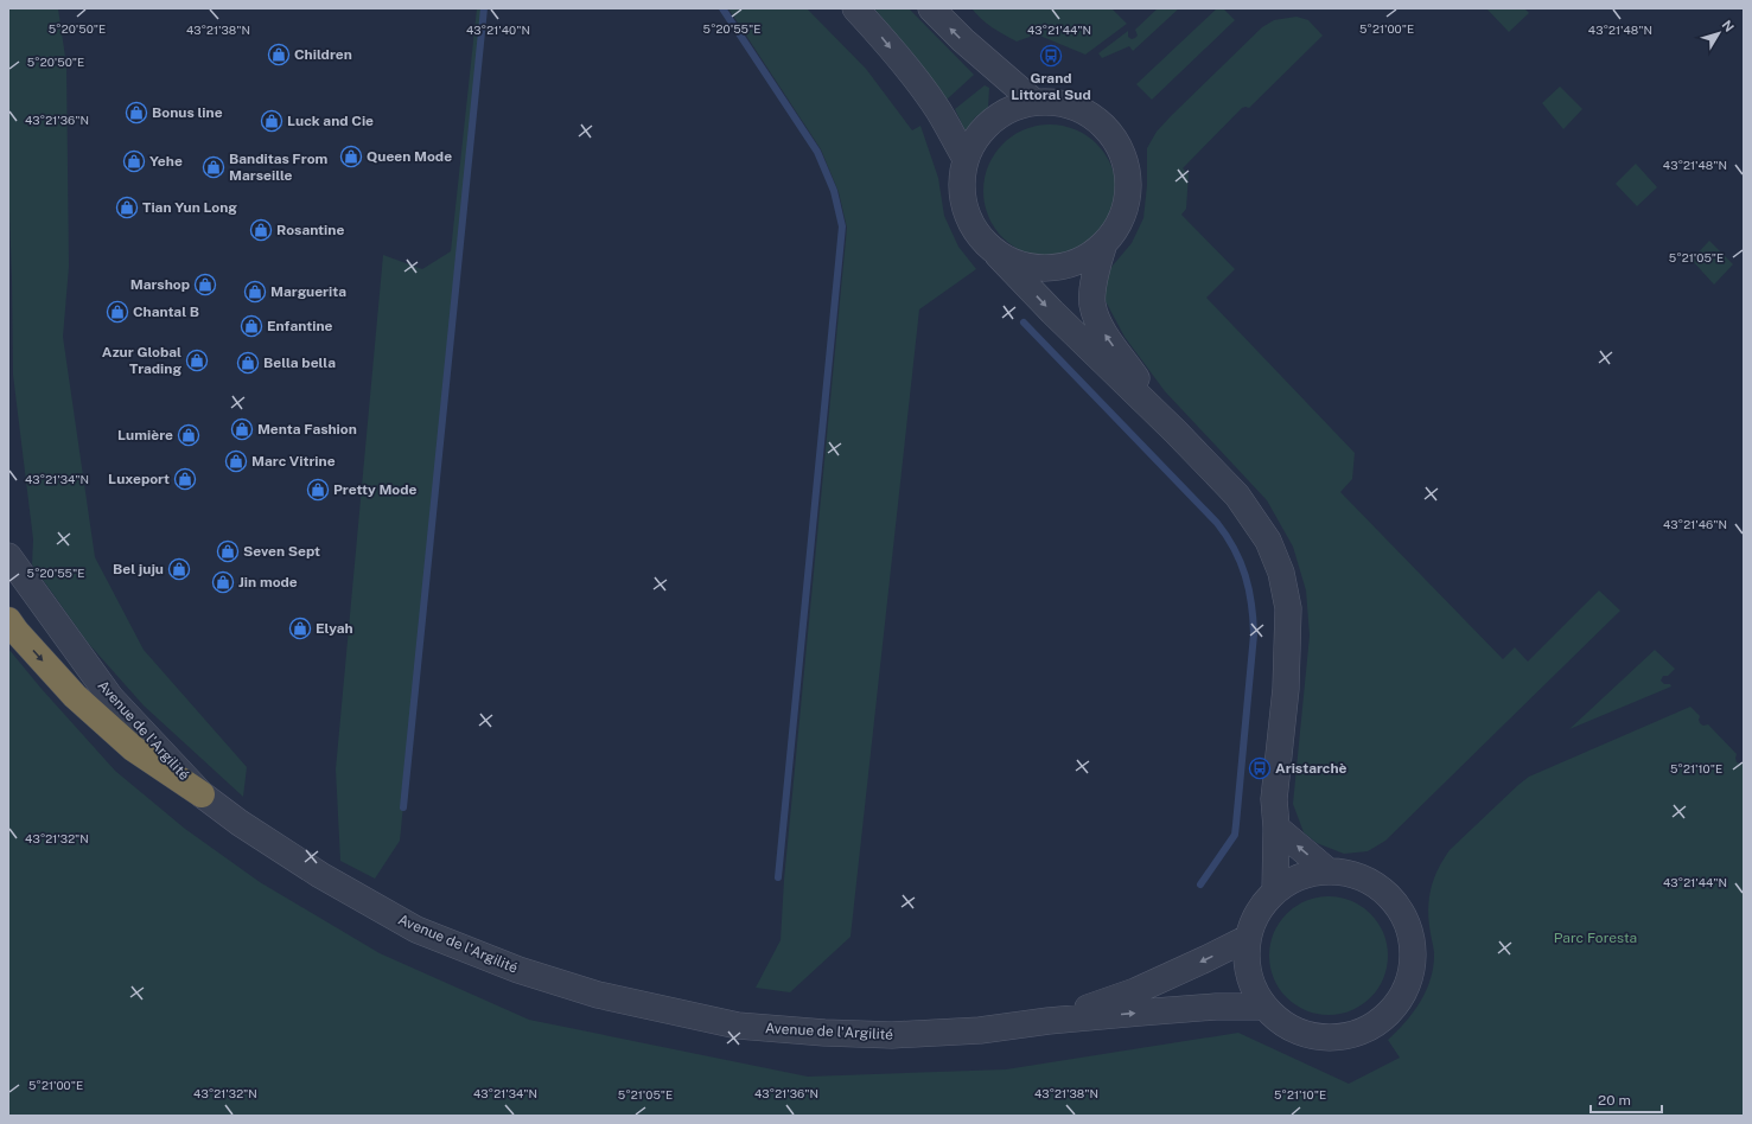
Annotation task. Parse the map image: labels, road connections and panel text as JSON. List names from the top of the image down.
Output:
{
  "streets": {
    "street": ["Avenue de l'Argilité"]
  },
  "parks": ["Parc Foresta"],
  "places": {
    "shop": [
      "Children",
      "Bonus line",
      "Luck and Cie",
      "Queen Mode",
      "Yehe",
      "Banditas From Marseille",
      "Tian Yun Long",
      "Rosantine",
      "Marshop",
      "Marguerita",
      "Chantal B",
      "Enfantine",
      "Azur Global Trading",
      "Bella bella",
      "Menta Fashion",
      "Lumière",
      "Marc Vitrine",
      "Luxeport",
      "Pretty Mode",
      "Seven Sept",
      "Bel juju",
      "Jin mode",
      "Elyah"
    ],
    "bus stop": ["Grand Littoral Sud", "Aristarchè"]
  },
  "scale_bar": "20 m",
  "north": "top right",
  "coordinates": [
    "5°20'50\"E",
    "5°20'55\"E",
    "5°21'00\"E",
    "43°21'38\"N",
    "43°21'40\"N",
    "43°21'44\"N",
    "43°21'48\"N",
    "43°21'36\"N",
    "5°21'05\"E",
    "43°21'34\"N",
    "43°21'46\"N",
    "5°21'10\"E",
    "43°21'32\"N"
  ]
}
